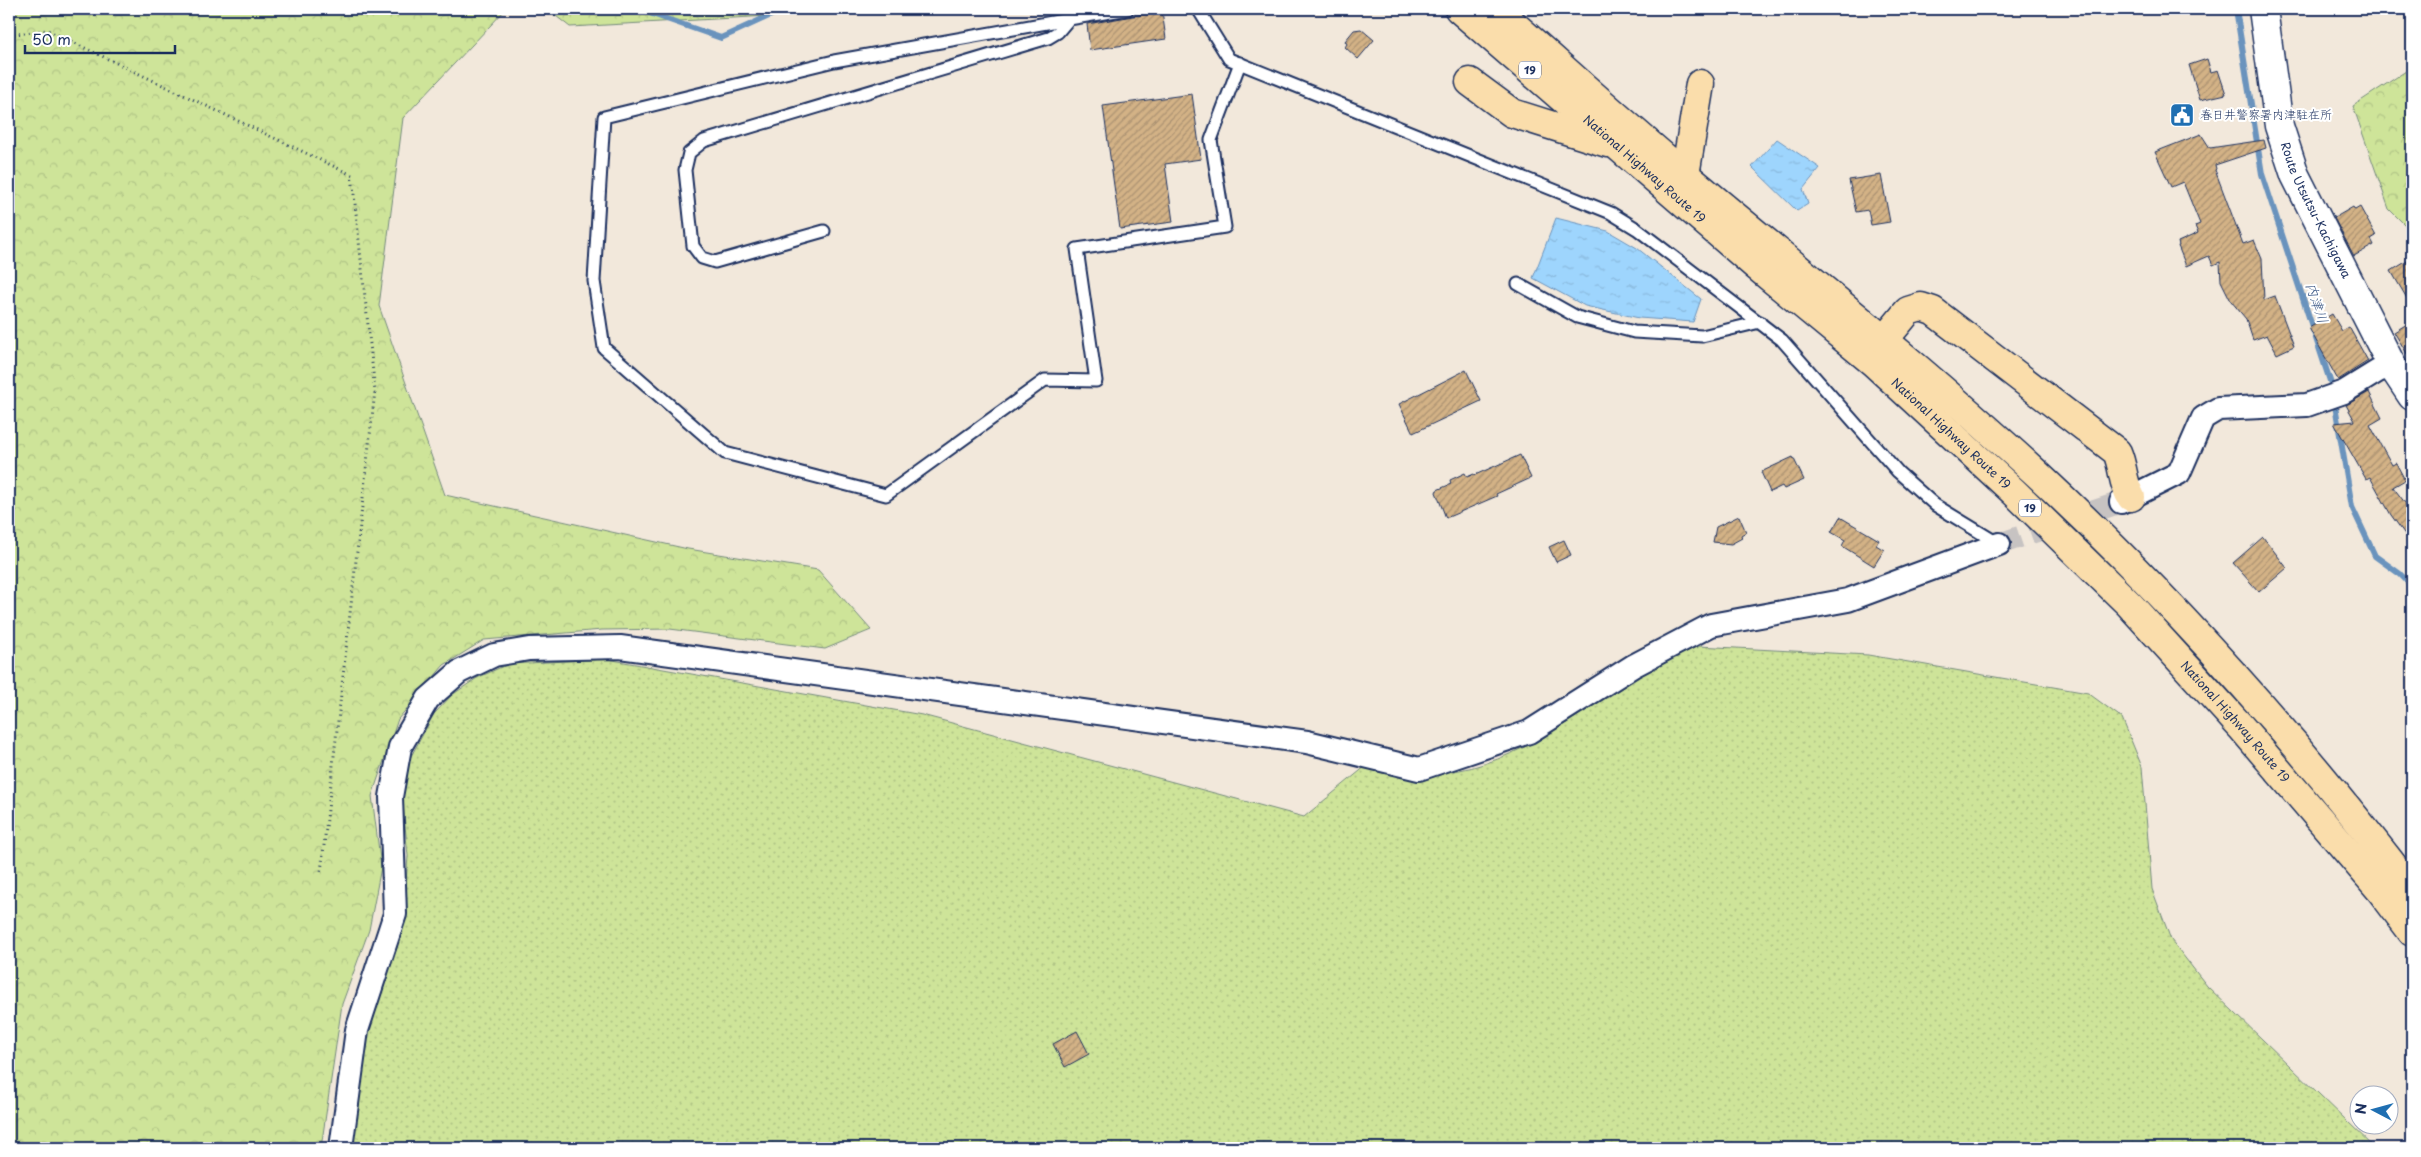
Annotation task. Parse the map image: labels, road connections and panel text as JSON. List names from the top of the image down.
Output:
{
  "streets": {
    "highway": ["19", "National Highway Route 19"],
    "main road": ["Route Utsutsu-Kachigawa"]
  },
  "water": ["内津川"],
  "places": {
    "public building": ["春日井警察署内津駐在所"]
  },
  "scale_bar": "50 m",
  "north": "left"
}
